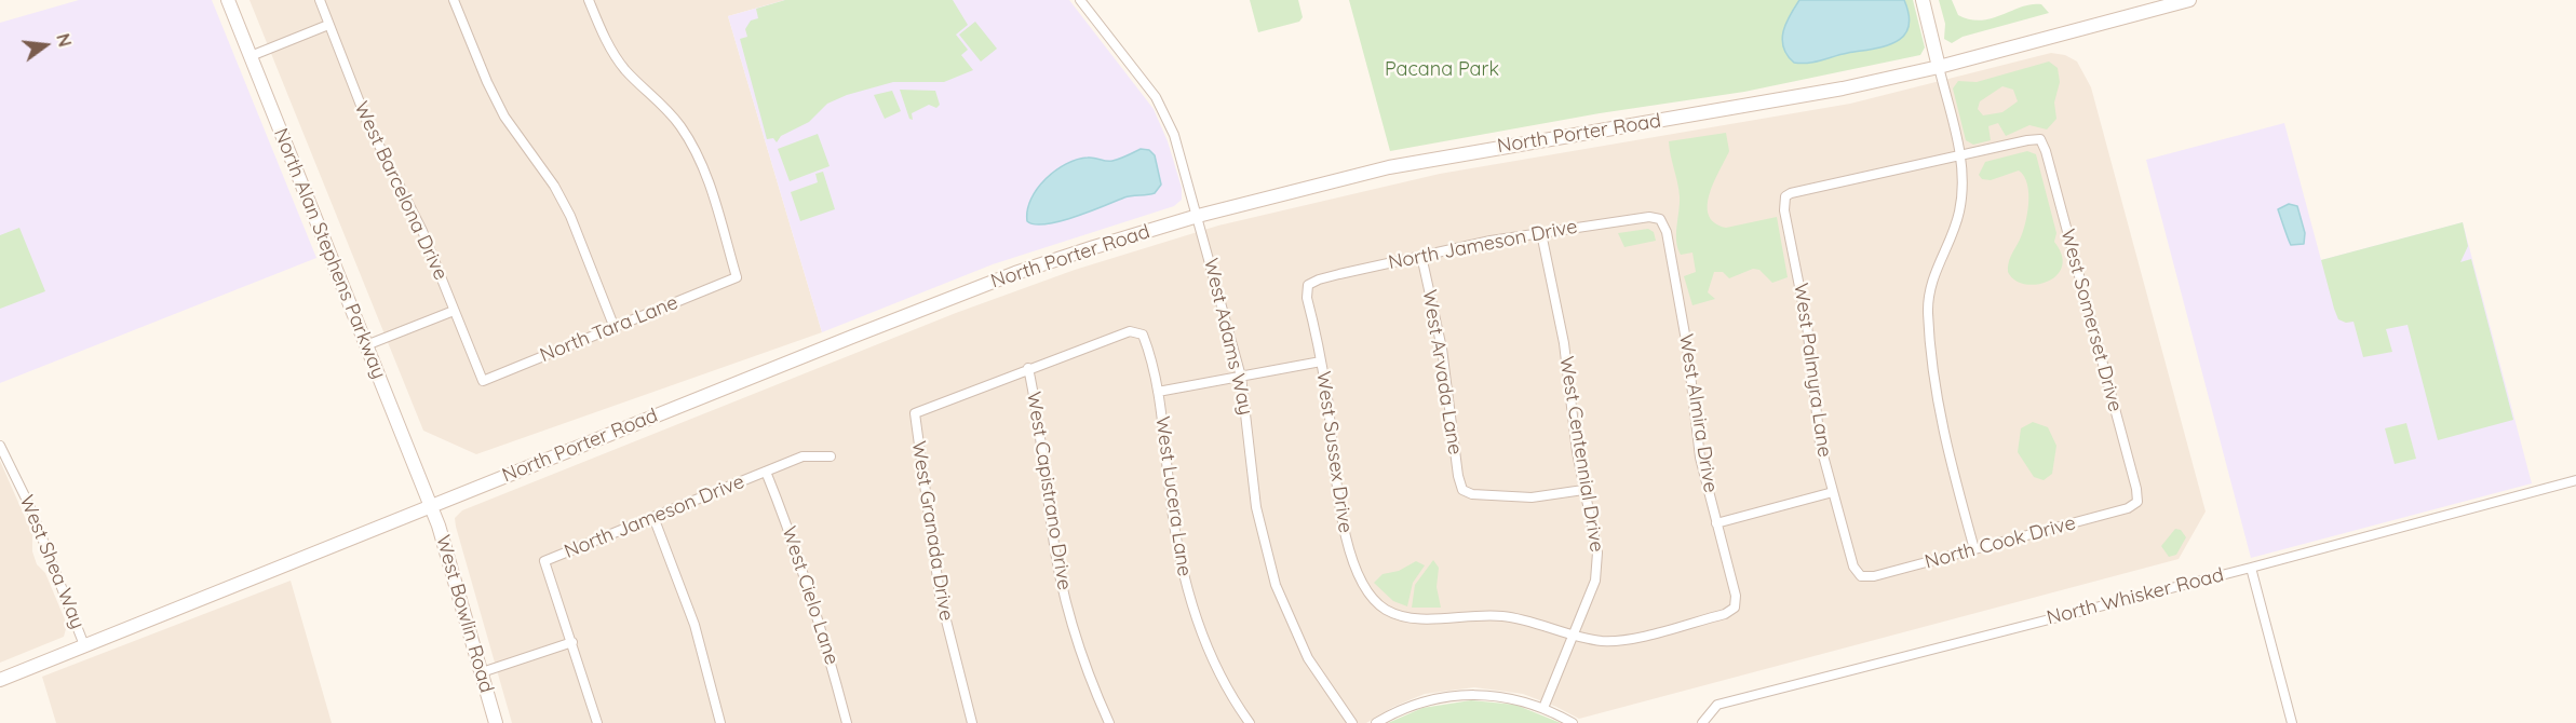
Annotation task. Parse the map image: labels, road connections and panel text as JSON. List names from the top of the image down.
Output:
{
  "streets": {
    "street": [
      "North Porter Road",
      "West Barcelona Drive",
      "North Jameson Drive",
      "North Alan Stephens Parkway",
      "West Somerset Drive",
      "North Tara Lane",
      "West Adams Way",
      "West Palmyra Lane",
      "West Arvada Lane",
      "West Almira Drive",
      "West Sussex Drive",
      "West Centennial Drive",
      "West Capistrano Drive",
      "West Lucera Lane",
      "West Granada Drive",
      "North Cook Drive",
      "West Shea Way",
      "West Cielo Lane",
      "North Whisker Road",
      "West Bowlin Road"
    ]
  },
  "crossings": [
    ["North Porter Road", "North Alan Stephens Parkway"],
    ["North Porter Road", "West Adams Way"],
    ["North Porter Road", "West Shea Way"],
    ["North Porter Road", "West Bowlin Road"],
    ["West Barcelona Drive", "North Tara Lane"],
    ["North Jameson Drive", "West Arvada Lane"],
    ["North Jameson Drive", "West Almira Drive"],
    ["North Jameson Drive", "West Sussex Drive"],
    ["North Jameson Drive", "West Centennial Drive"],
    ["North Jameson Drive", "West Cielo Lane"],
    ["North Alan Stephens Parkway", "West Bowlin Road"],
    ["West Somerset Drive", "West Palmyra Lane"],
    ["West Somerset Drive", "North Cook Drive"],
    ["West Palmyra Lane", "North Cook Drive"],
    ["West Arvada Lane", "West Centennial Drive"],
    ["West Almira Drive", "West Sussex Drive"],
    ["West Almira Drive", "West Centennial Drive"],
    ["West Sussex Drive", "West Centennial Drive"],
    ["West Capistrano Drive", "West Lucera Lane"],
    ["West Capistrano Drive", "West Granada Drive"],
    ["West Lucera Lane", "West Granada Drive"]
  ],
  "parks": ["Pacana Park"],
  "north": "right"
}
